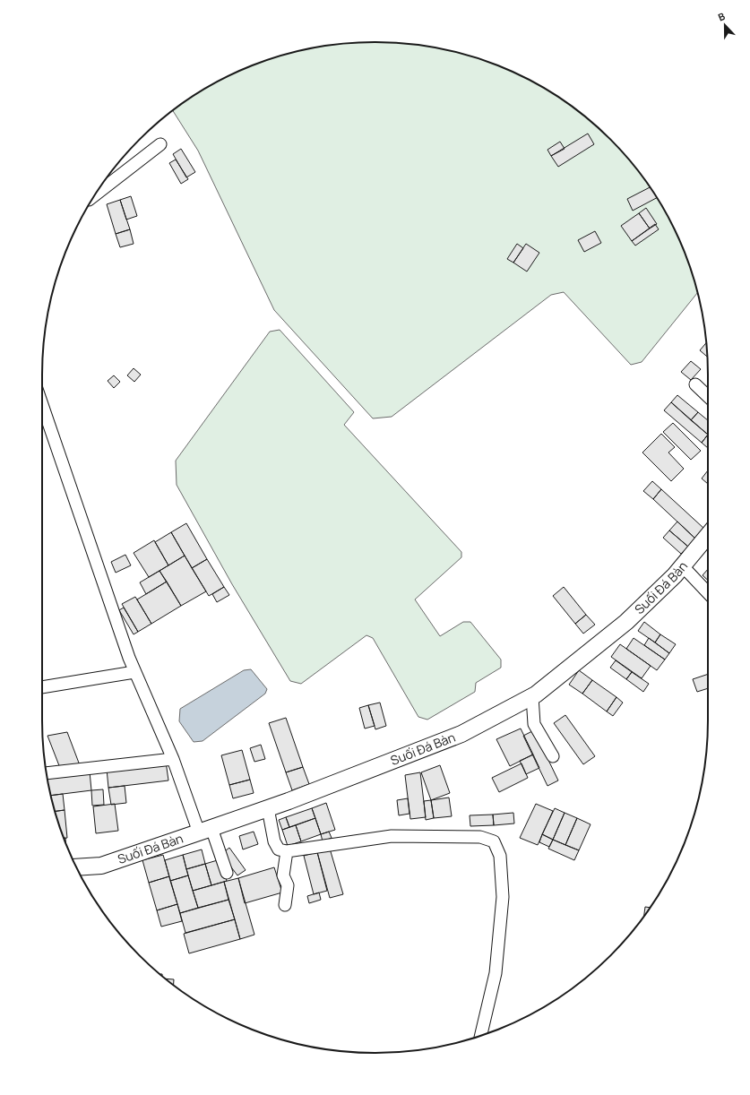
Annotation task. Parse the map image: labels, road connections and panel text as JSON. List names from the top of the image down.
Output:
{
  "streets": {
    "street": ["Suối Đá Bàn"]
  },
  "north": "top"
}
